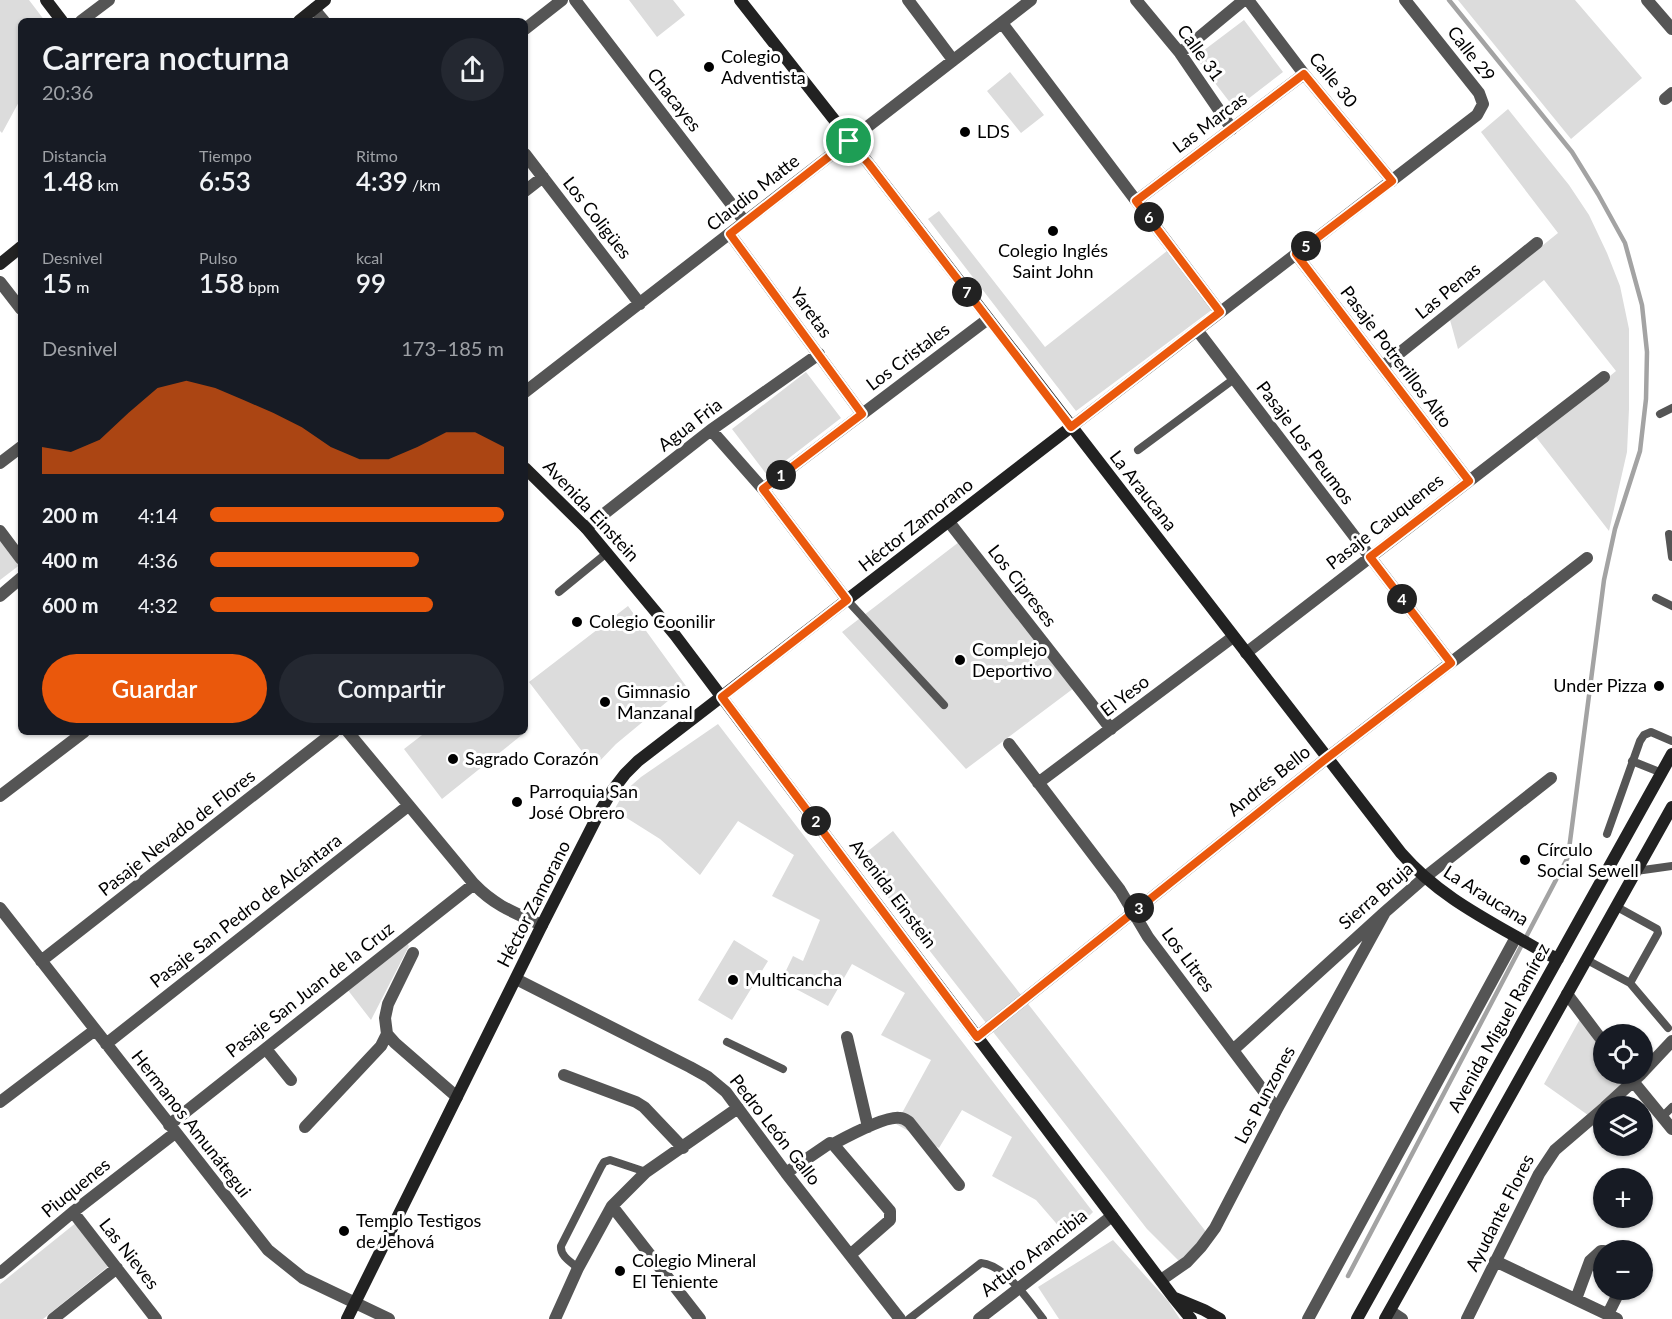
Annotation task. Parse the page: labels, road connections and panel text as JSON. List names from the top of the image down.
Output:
{
  "streets": {
    "street": [
      "Calle 31",
      "Calle 29",
      "Calle 30",
      "Chacayes",
      "Las Marcas",
      "Claudio Matte",
      "Los Coligües",
      "Las Penas",
      "Yaretas",
      "Los Cristales",
      "Pasaje Potrerillos Alto",
      "Agua Fria",
      "Pasaje Los Peumos",
      "La Araucana",
      "Avenida Einstein",
      "Pasaje Cauquenes",
      "Héctor Zamorano",
      "Los Cipreses",
      "El Yeso",
      "Andrés Bello",
      "Pasaje Nevado de Flores",
      "Sierra Bruja",
      "Pasaje San Pedro de Alcántara",
      "Los Litres",
      "Pasaje San Juan de la Cruz",
      "Avenida Miguel Ramírez",
      "Los Punzones",
      "Hermanos Amunátegui",
      "Pedro León Gallo",
      "Piuquenes",
      "Ayudante Flores",
      "Arturo Arancibia",
      "Las Nieves"
    ]
  },
  "crossings": [
    ["Calle 31", "Las Marcas"],
    ["Calle 29", "Héctor Zamorano"],
    ["Calle 30", "Las Marcas"],
    ["Calle 30", "Héctor Zamorano"],
    ["Chacayes", "Claudio Matte"],
    ["Claudio Matte", "Los Coligües"],
    ["Claudio Matte", "Yaretas"],
    ["Claudio Matte", "La Araucana"],
    ["Las Penas", "Pasaje Potrerillos Alto"],
    ["Yaretas", "Los Cristales"],
    ["Yaretas", "Agua Fria"],
    ["Los Cristales", "La Araucana"],
    ["Pasaje Potrerillos Alto", "Pasaje Cauquenes"],
    ["Pasaje Potrerillos Alto", "Héctor Zamorano"],
    ["Agua Fria", "Avenida Einstein"],
    ["Pasaje Los Peumos", "Pasaje Cauquenes"],
    ["Pasaje Los Peumos", "Héctor Zamorano"],
    ["Pasaje Los Peumos", "Andrés Bello"],
    ["La Araucana", "Pasaje Cauquenes"],
    ["La Araucana", "Héctor Zamorano"],
    ["La Araucana", "El Yeso"],
    ["La Araucana", "Andrés Bello"],
    ["La Araucana", "Sierra Bruja"],
    ["La Araucana", "Avenida Miguel Ramírez"],
    ["Avenida Einstein", "Héctor Zamorano"],
    ["Avenida Einstein", "Andrés Bello"],
    ["Avenida Einstein", "Los Punzones"],
    ["Avenida Einstein", "Arturo Arancibia"],
    ["Héctor Zamorano", "Los Cipreses"],
    ["Héctor Zamorano", "Hermanos Amunátegui"],
    ["Héctor Zamorano", "Pedro León Gallo"],
    ["Los Cipreses", "El Yeso"],
    ["El Yeso", "Los Litres"],
    ["Andrés Bello", "Los Litres"],
    ["Pasaje Nevado de Flores", "Hermanos Amunátegui"],
    ["Sierra Bruja", "Los Litres"],
    ["Sierra Bruja", "Los Punzones"],
    ["Pasaje San Pedro de Alcántara", "Hermanos Amunátegui"],
    ["Los Litres", "Los Punzones"],
    ["Pasaje San Juan de la Cruz", "Hermanos Amunátegui"],
    ["Pasaje San Juan de la Cruz", "Piuquenes"],
    ["Hermanos Amunátegui", "Piuquenes"],
    ["Piuquenes", "Las Nieves"]
  ],
  "places": [
    "Colegio Adventista",
    "LDS",
    "Colegio Inglés Saint John",
    "Colegio Coonilir",
    "Complejo Deportivo",
    "Under Pizza",
    "Gimnasio Manzanal",
    "Sagrado Corazón",
    "Parroquia San José Obrero",
    "Círculo Social Sewell",
    "Multicancha",
    "Templo Testigos de Jehová",
    "Colegio Mineral El Teniente"
  ],
  "page": {
    "heading": ["Carrera nocturna", "20:36"],
    "stats": [
      ["Distancia", "1.48 km"],
      ["Tiempo", "6:53"],
      ["Ritmo", "4:39 /km"],
      ["Desnivel", "15 m"],
      ["Pulso", "158 bpm"],
      ["kcal", "99"]
    ],
    "pins": [
      "6",
      "5",
      "7",
      "1",
      "4",
      "2",
      "3"
    ],
    "chart": ["Desnivel", "173–185 m"],
    "list": [
      {
        "name": "200 m",
        "note": "4:14"
      },
      {
        "name": "400 m",
        "note": "4:36"
      },
      {
        "name": "600 m",
        "note": "4:32"
      }
    ],
    "buttons": ["Guardar", "Compartir"],
    "map_buttons": ["+", "−"]
  }
}
